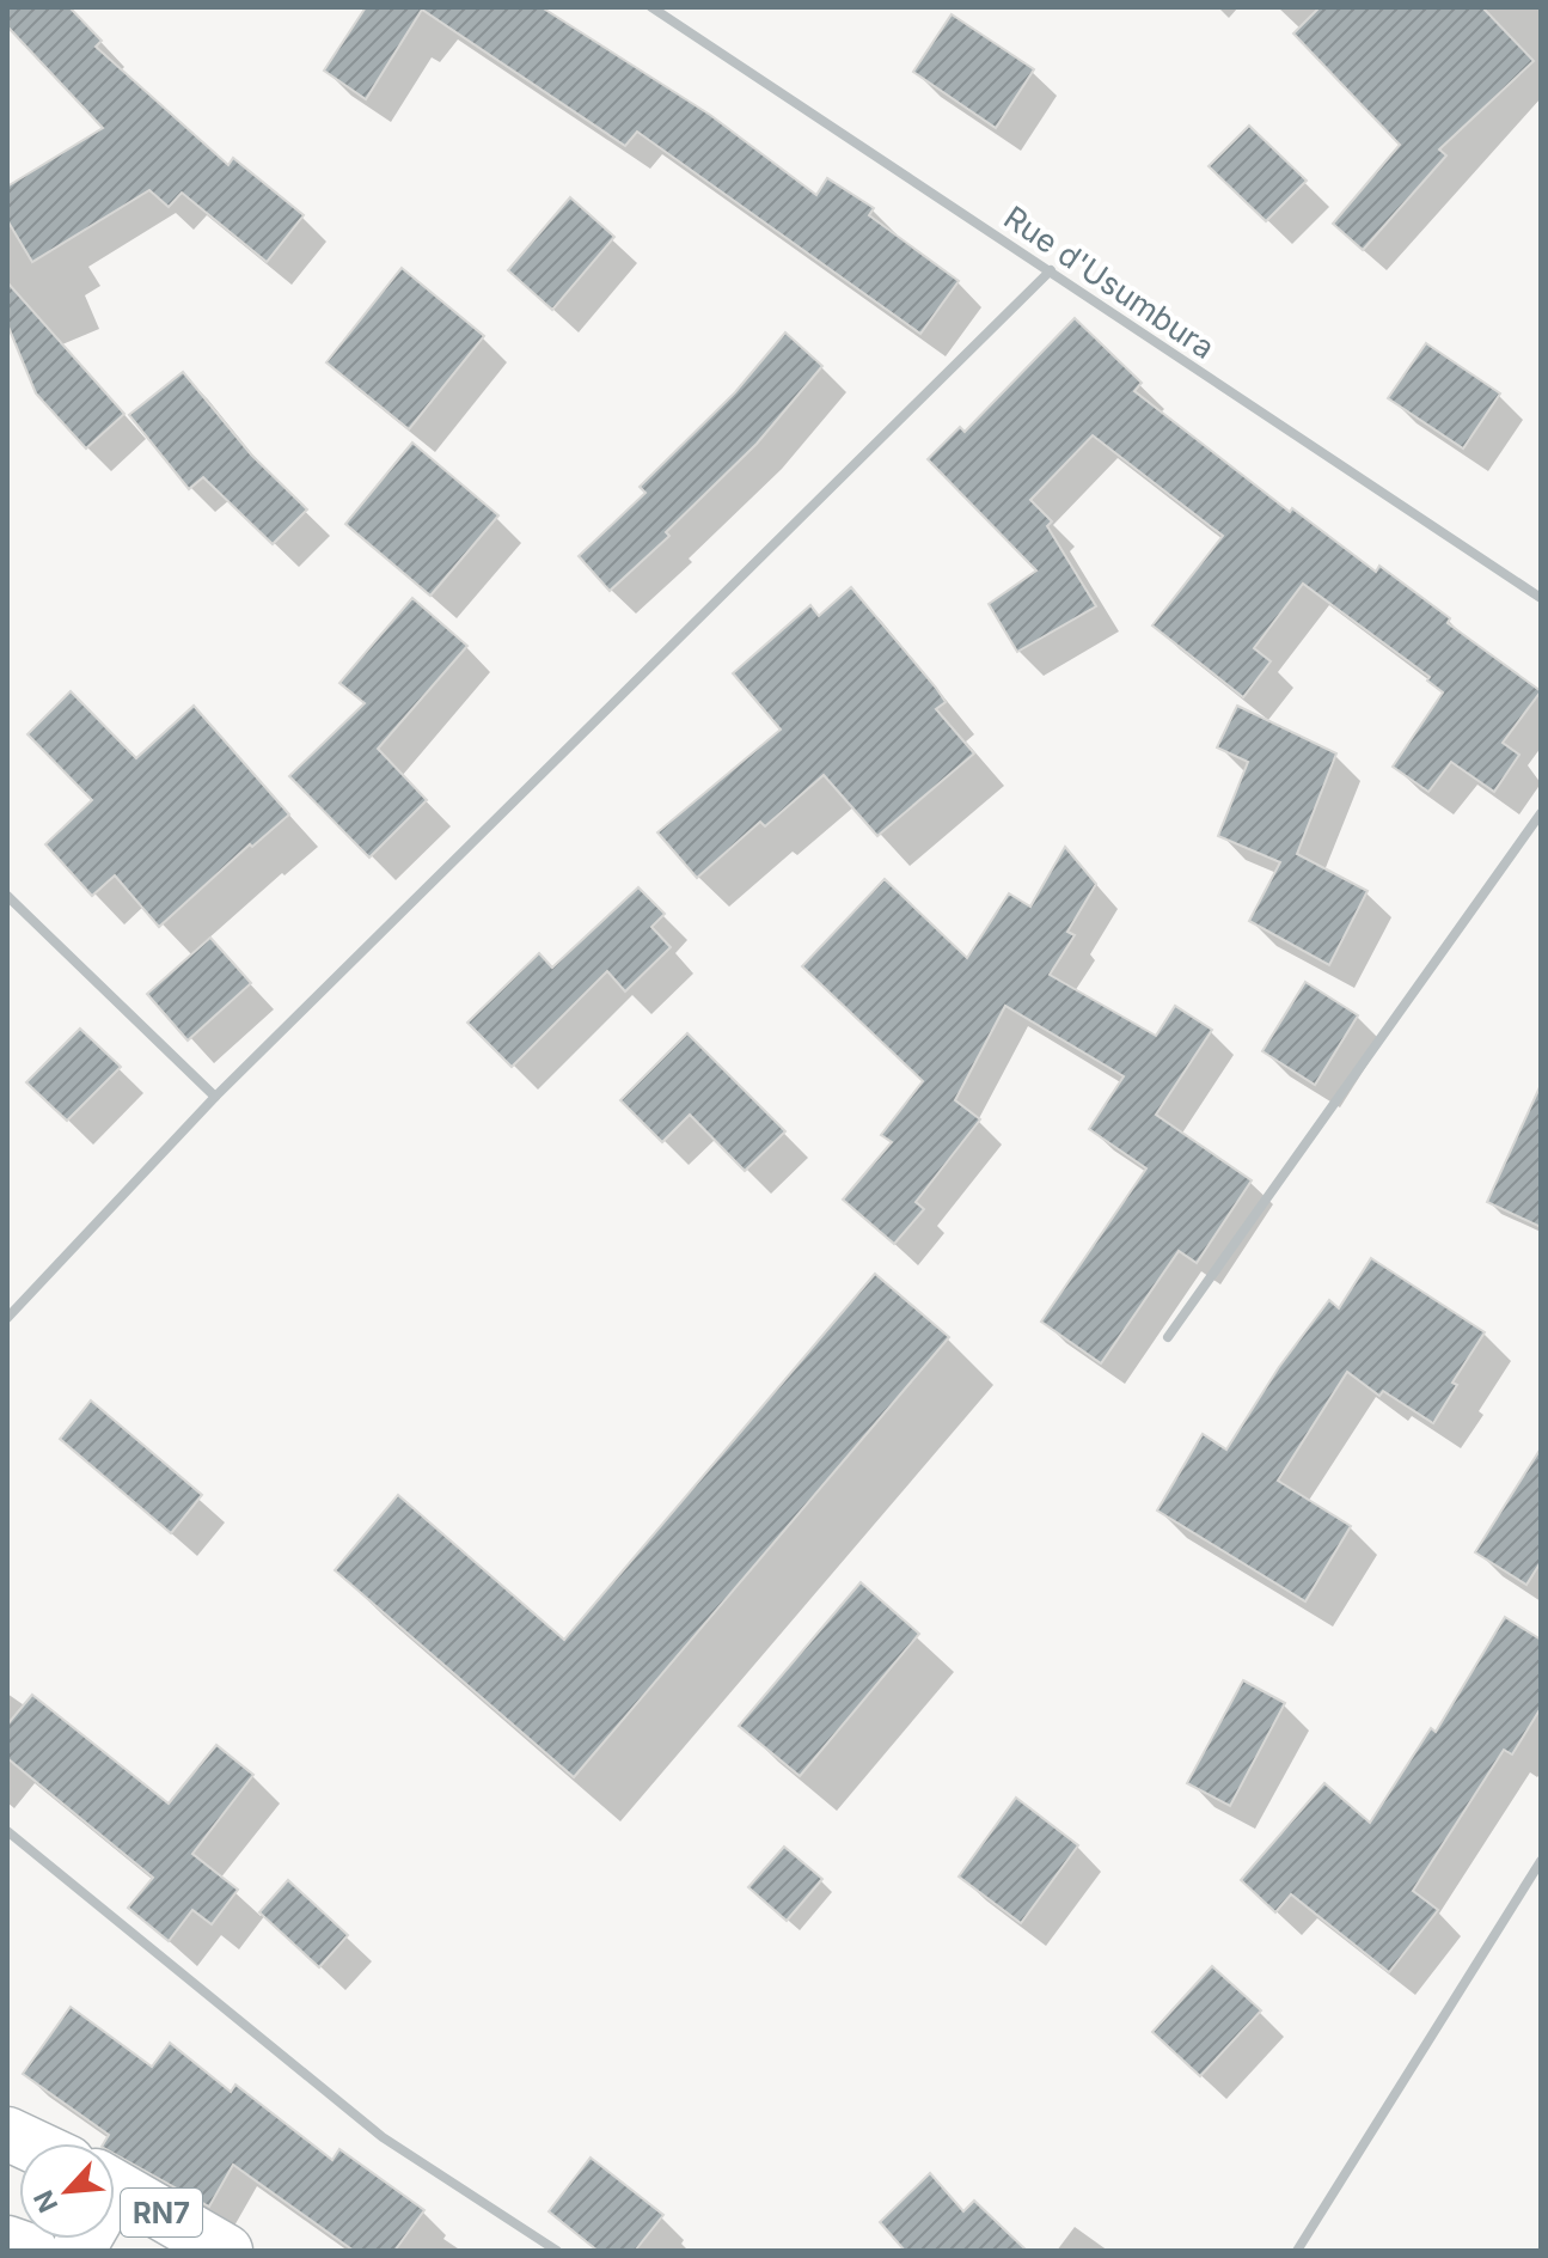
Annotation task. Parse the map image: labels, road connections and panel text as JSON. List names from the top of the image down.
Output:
{
  "streets": {
    "main road": ["RN7"],
    "street": ["Rue d'Usumbura"]
  },
  "north": "bottom left"
}
